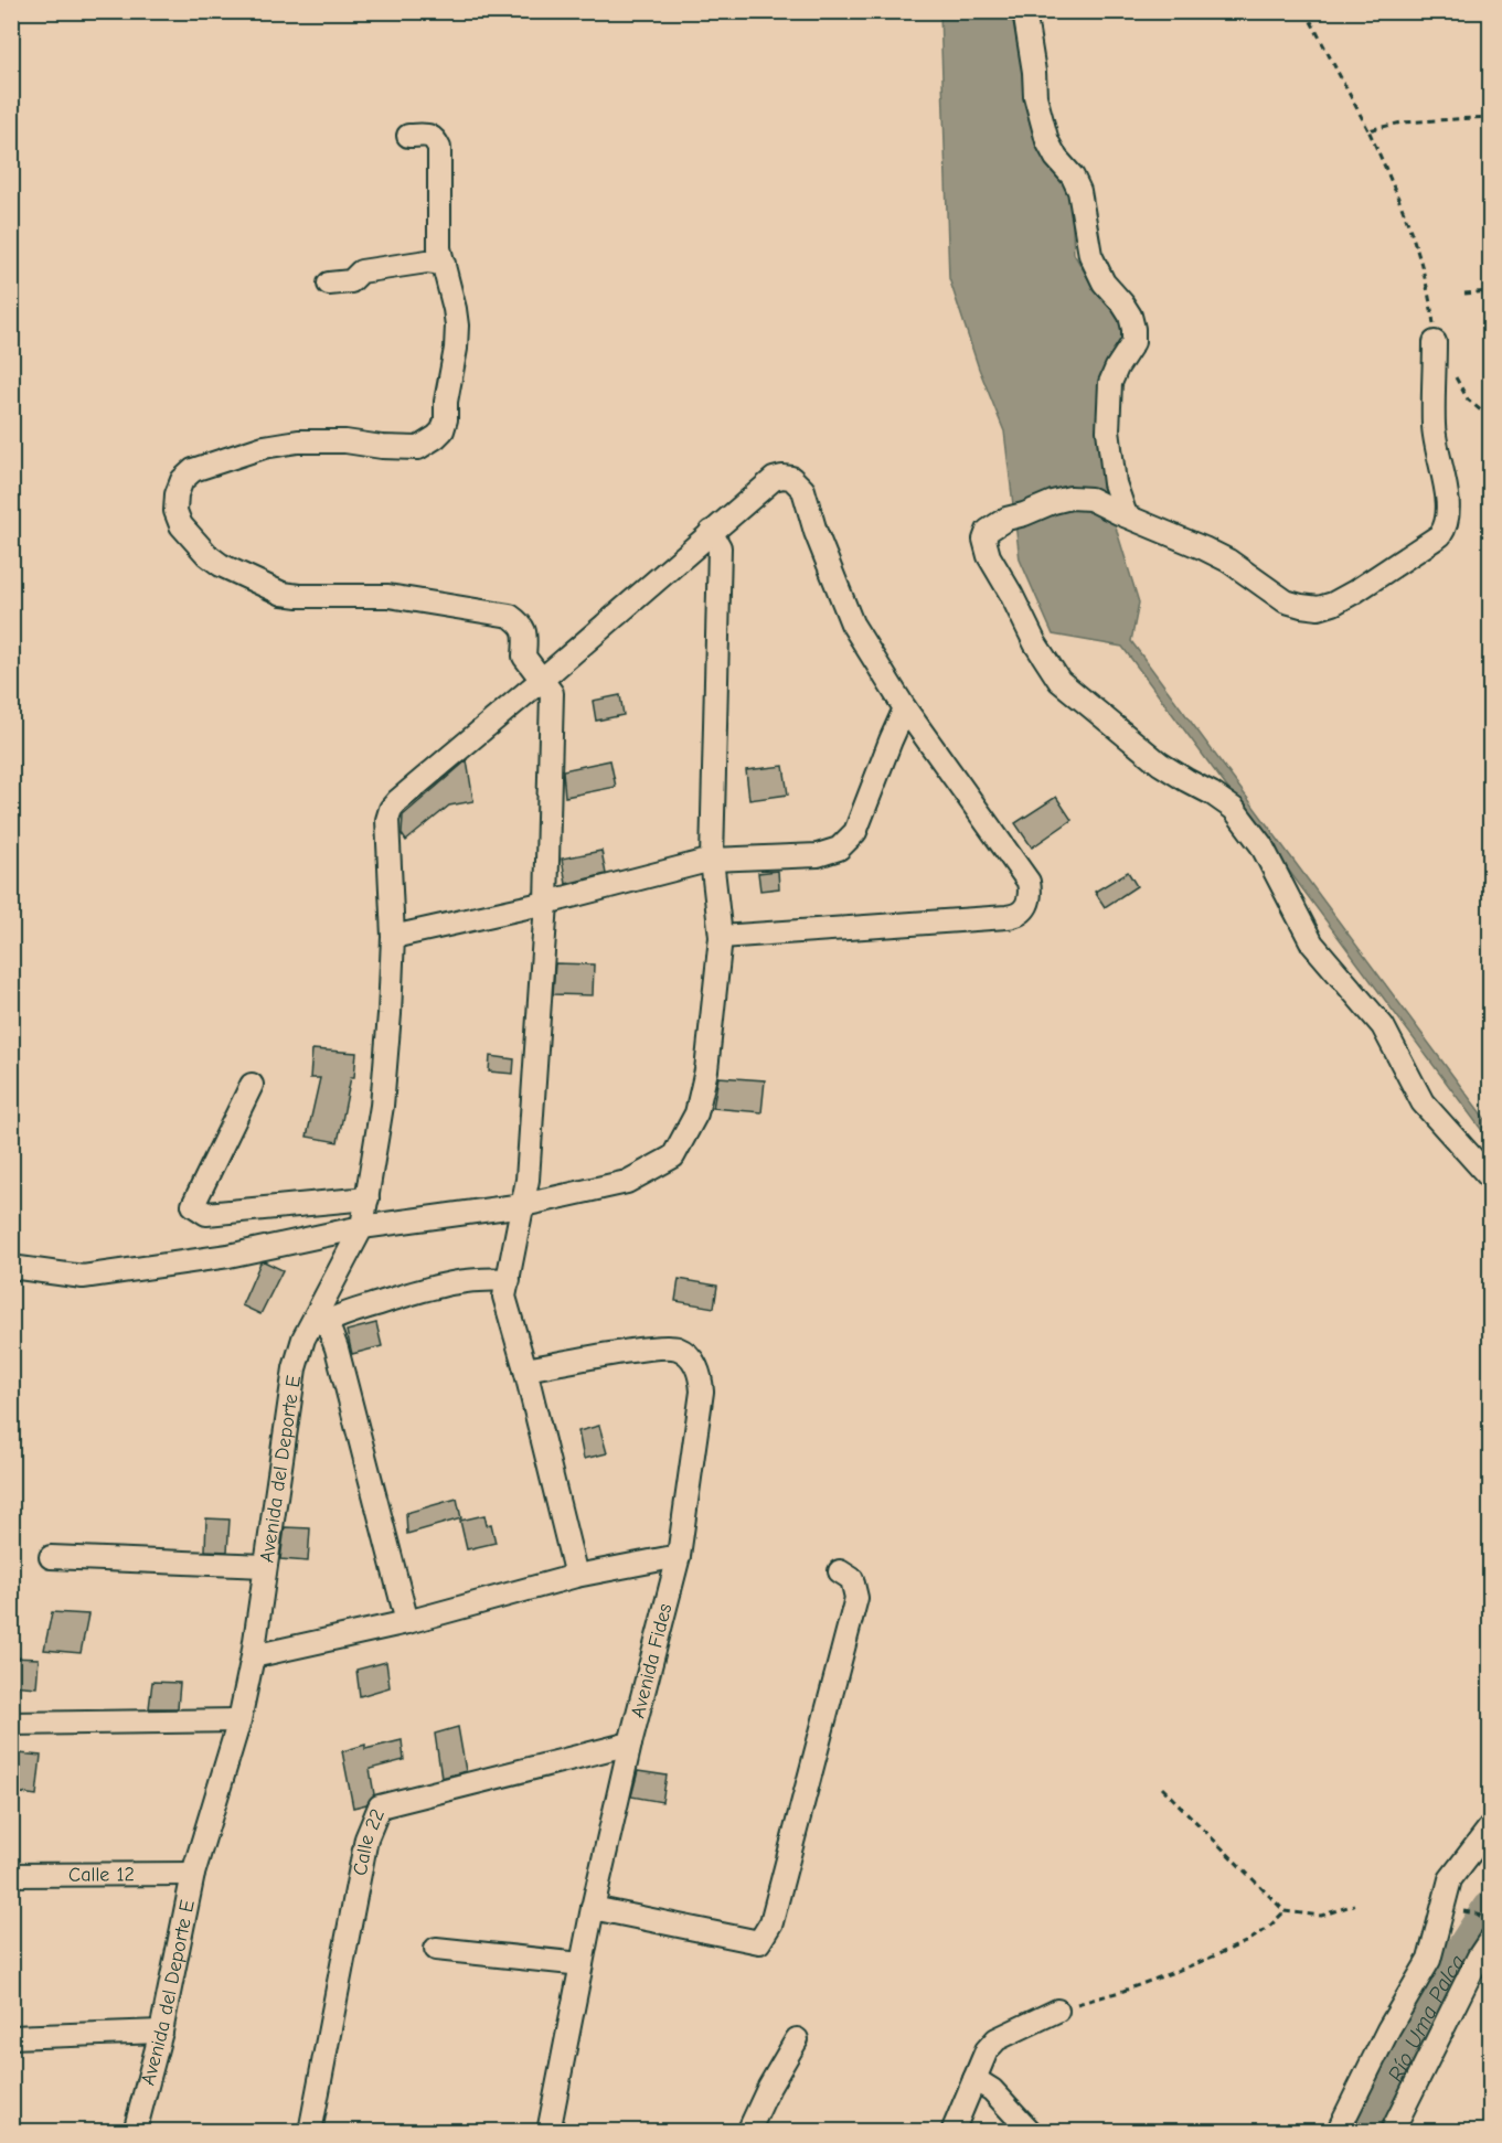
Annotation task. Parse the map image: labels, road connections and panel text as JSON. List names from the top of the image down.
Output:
{
  "streets": {
    "street": [
      "Avenida del Deporte E",
      "Avenida Fides",
      "Calle 22",
      "Calle 12"
    ]
  },
  "crossings": [
    ["Avenida del Deporte E", "Calle 12"],
    ["Avenida Fides", "Calle 22"]
  ],
  "water": ["Río Uma Palca"]
}
